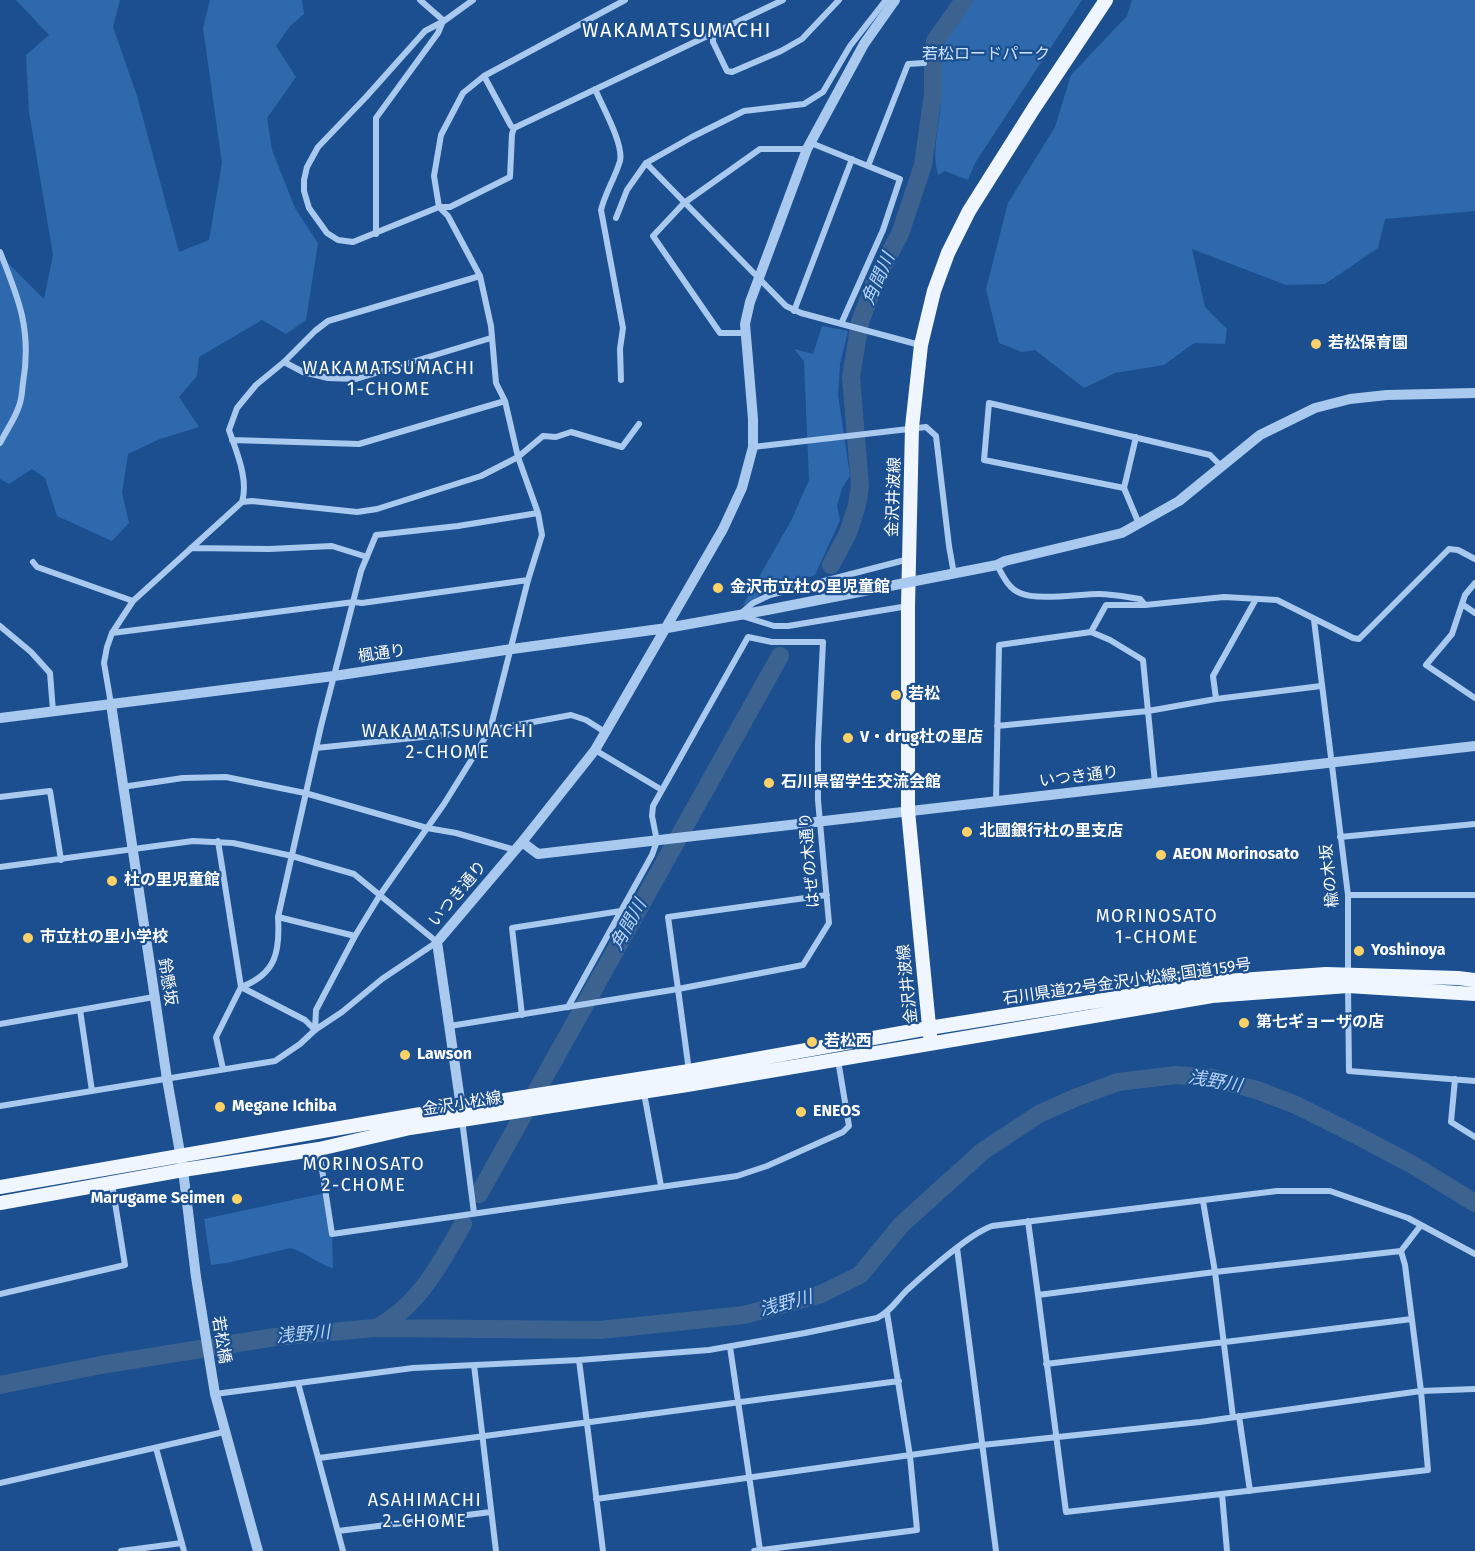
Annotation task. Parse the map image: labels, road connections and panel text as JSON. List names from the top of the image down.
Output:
{
  "streets": {
    "main road": ["金沢井波線", "石川県道22号金沢小松線;国道159号", "金沢小松線"],
    "street": [
      "楓通り",
      "いつき通り",
      "はぜの木通り",
      "楡の木坂",
      "鈴懸坂",
      "若松橋"
    ]
  },
  "crossings": [
    ["金沢井波線", "いつき通り"],
    ["金沢井波線", "石川県道22号金沢小松線;国道159号"],
    ["金沢井波線", "金沢小松線"],
    ["楓通り", "いつき通り"],
    ["楓通り", "鈴懸坂"],
    ["いつき通り", "はぜの木通り"],
    ["いつき通り", "楡の木坂"],
    ["いつき通り", "金沢小松線"],
    ["楡の木坂", "石川県道22号金沢小松線;国道159号"],
    ["楡の木坂", "金沢小松線"],
    ["鈴懸坂", "金沢小松線"],
    ["鈴懸坂", "若松橋"],
    ["石川県道22号金沢小松線;国道159号", "金沢小松線"],
    ["金沢小松線", "若松橋"]
  ],
  "districts": [
    "WAKAMATSUMACHI",
    "WAKAMATSUMACHI 1-CHOME",
    "WAKAMATSUMACHI 2-CHOME",
    "MORINOSATO 1-CHOME",
    "MORINOSATO 2-CHOME",
    "ASAHIMACHI 2-CHOME"
  ],
  "water": ["角間川", "浅野川"],
  "parks": ["若松ロードパーク"],
  "places": [
    "若松保育園",
    "金沢市立杜の里児童館",
    "若松",
    "V・drug杜の里店",
    "石川県留学生交流会館",
    "北國銀行杜の里支店",
    "AEON Morinosato",
    "杜の里児童館",
    "市立杜の里小学校",
    "Yoshinoya",
    "第七ギョーザの店",
    "若松西",
    "Lawson",
    "Megane Ichiba",
    "ENEOS",
    "Marugame Seimen"
  ]
}
